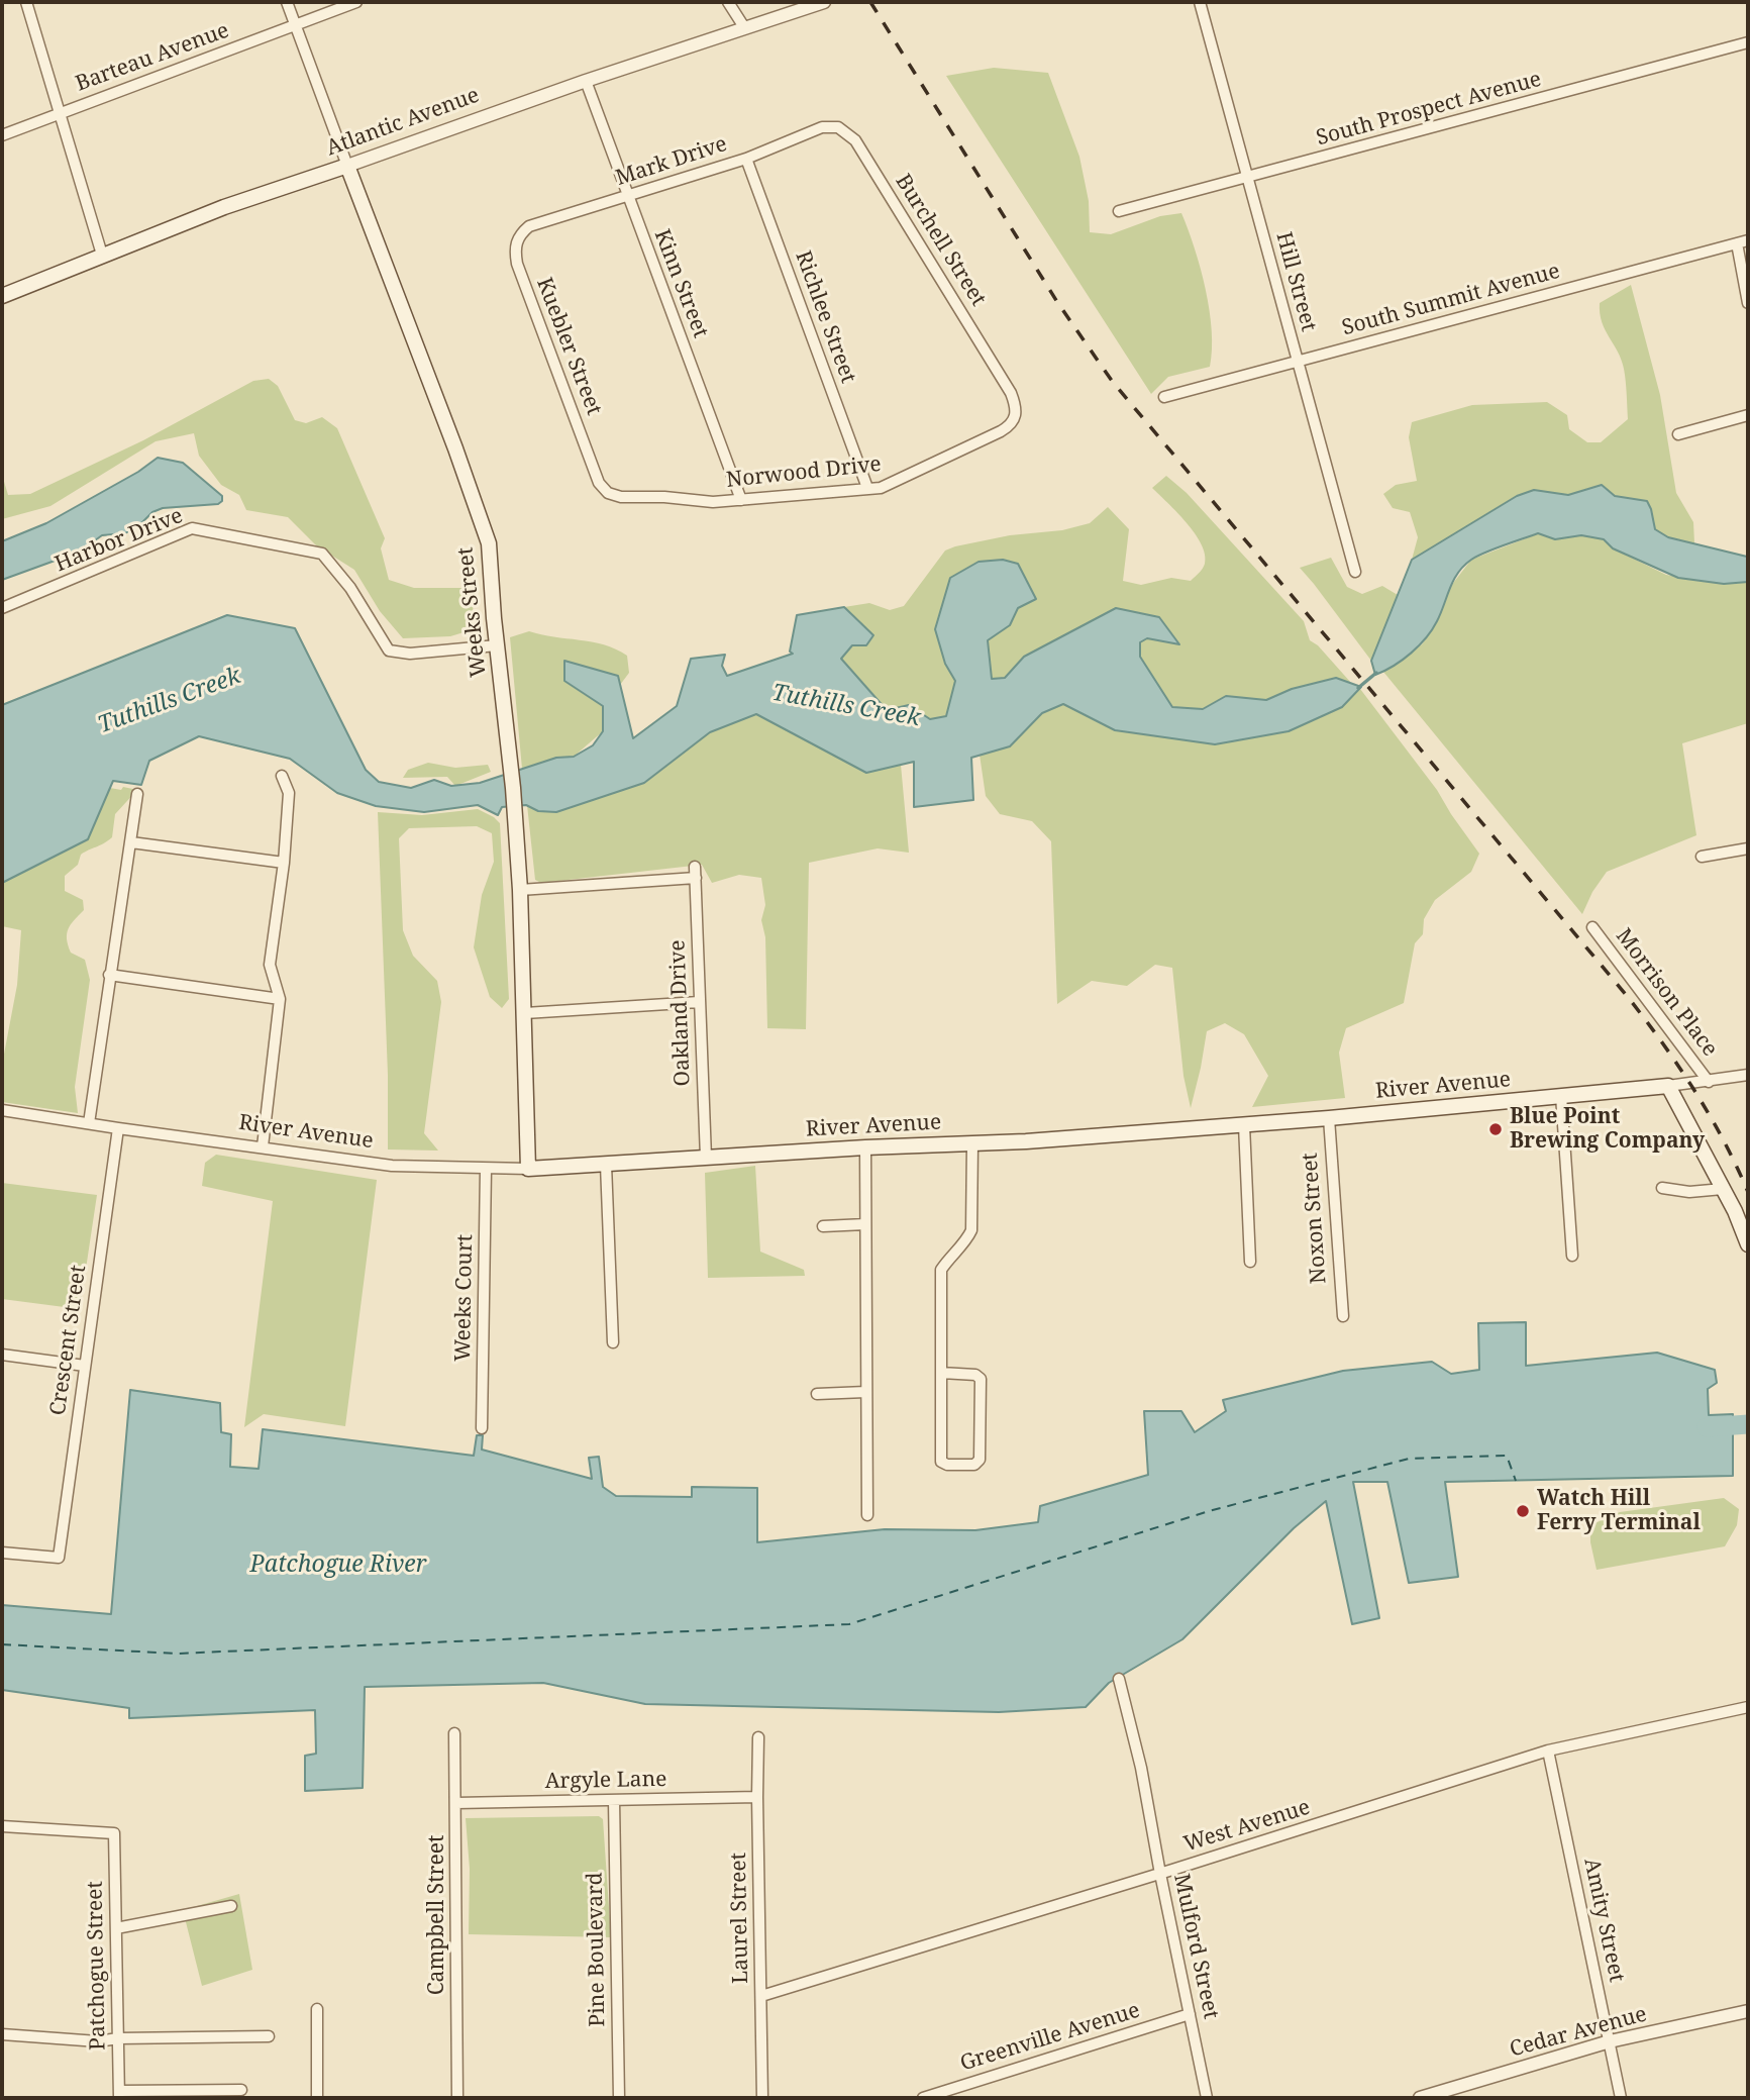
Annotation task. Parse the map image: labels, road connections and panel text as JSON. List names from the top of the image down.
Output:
{
  "streets": {
    "main road": ["Atlantic Avenue", "Weeks Street", "River Avenue"],
    "street": [
      "Barteau Avenue",
      "South Prospect Avenue",
      "Mark Drive",
      "Burchell Street",
      "Hill Street",
      "Kinn Street",
      "South Summit Avenue",
      "Richlee Street",
      "Kuebler Street",
      "Norwood Drive",
      "Harbor Drive",
      "Morrison Place",
      "Oakland Drive",
      "Noxon Street",
      "Weeks Court",
      "Crescent Street",
      "Argyle Lane",
      "West Avenue",
      "Campbell Street",
      "Laurel Street",
      "Amity Street",
      "Mulford Street",
      "Pine Boulevard",
      "Patchogue Street",
      "Cedar Avenue",
      "Greenville Avenue"
    ]
  },
  "crossings": [
    ["Barteau Avenue", "Weeks Street"],
    ["South Prospect Avenue", "Hill Street"],
    ["Atlantic Avenue", "Kinn Street"],
    ["Atlantic Avenue", "Weeks Street"],
    ["Mark Drive", "Burchell Street"],
    ["Mark Drive", "Kinn Street"],
    ["Mark Drive", "Richlee Street"],
    ["Mark Drive", "Kuebler Street"],
    ["Burchell Street", "Norwood Drive"],
    ["Hill Street", "South Summit Avenue"],
    ["Kinn Street", "Norwood Drive"],
    ["Richlee Street", "Norwood Drive"],
    ["Kuebler Street", "Norwood Drive"],
    ["Harbor Drive", "Weeks Street"],
    ["Weeks Street", "Oakland Drive"],
    ["Weeks Street", "River Avenue"],
    ["Morrison Place", "River Avenue"],
    ["Oakland Drive", "River Avenue"],
    ["River Avenue", "Noxon Street"],
    ["River Avenue", "Weeks Court"],
    ["River Avenue", "Crescent Street"],
    ["Argyle Lane", "Campbell Street"],
    ["Argyle Lane", "Laurel Street"],
    ["Argyle Lane", "Pine Boulevard"],
    ["West Avenue", "Laurel Street"],
    ["West Avenue", "Amity Street"],
    ["West Avenue", "Mulford Street"],
    ["Amity Street", "Cedar Avenue"],
    ["Mulford Street", "Greenville Avenue"]
  ],
  "water": ["Tuthills Creek", "Patchogue River"],
  "places": ["Blue Point Brewing Company", "Watch Hill Ferry Terminal"]
}
